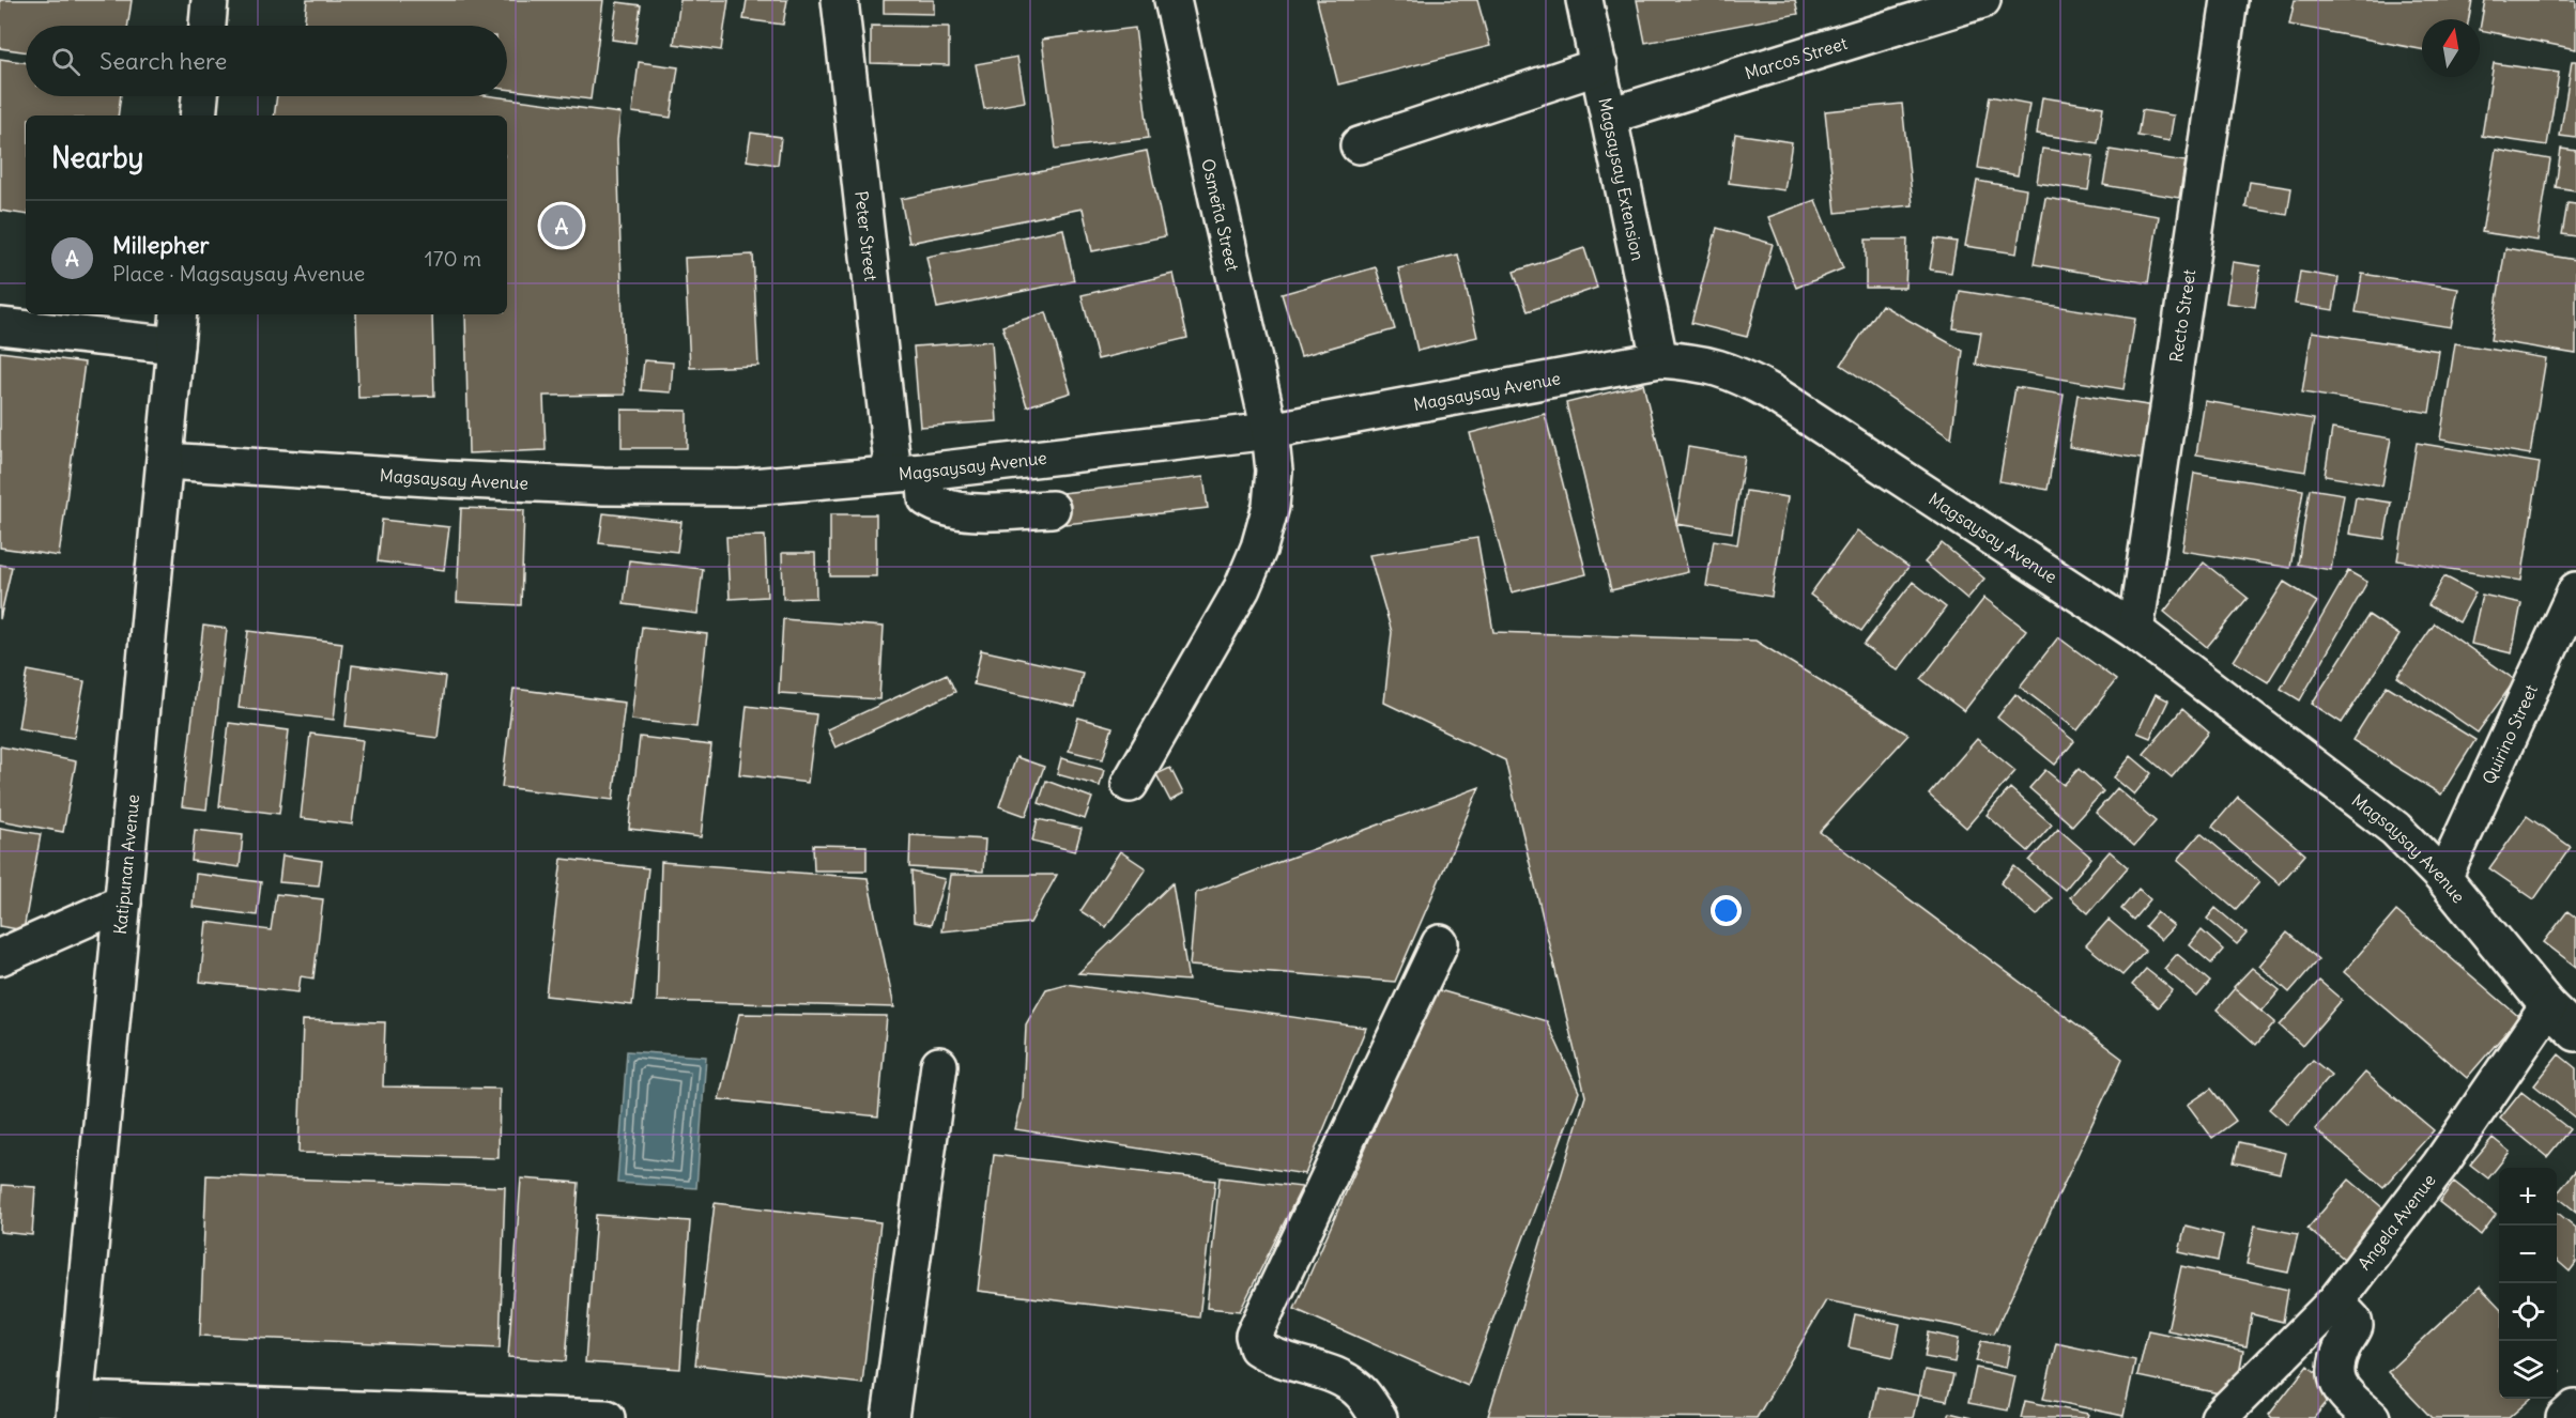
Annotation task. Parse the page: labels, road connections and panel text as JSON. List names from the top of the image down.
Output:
{
  "streets": {
    "street": [
      "Marcos Street",
      "Magsaysay Extension",
      "Osmeña Street",
      "Peter Street",
      "Recto Street",
      "Magsaysay Avenue",
      "Quirino Street",
      "Katipunan Avenue",
      "Angela Avenue"
    ]
  },
  "crossings": [
    ["Marcos Street", "Magsaysay Extension"],
    ["Magsaysay Extension", "Magsaysay Avenue"],
    ["Osmeña Street", "Magsaysay Avenue"],
    ["Peter Street", "Magsaysay Avenue"],
    ["Recto Street", "Magsaysay Avenue"],
    ["Magsaysay Avenue", "Quirino Street"],
    ["Magsaysay Avenue", "Katipunan Avenue"],
    ["Magsaysay Avenue", "Angela Avenue"]
  ],
  "north": "top",
  "page": {
    "search": "Search here",
    "heading": "Nearby",
    "list": [
      {
        "mark": "A",
        "name": "Millepher",
        "note": "Place · Magsaysay Avenue",
        "value": "170 m"
      }
    ],
    "pins": "A",
    "map_buttons": ["+", "−"]
  }
}
